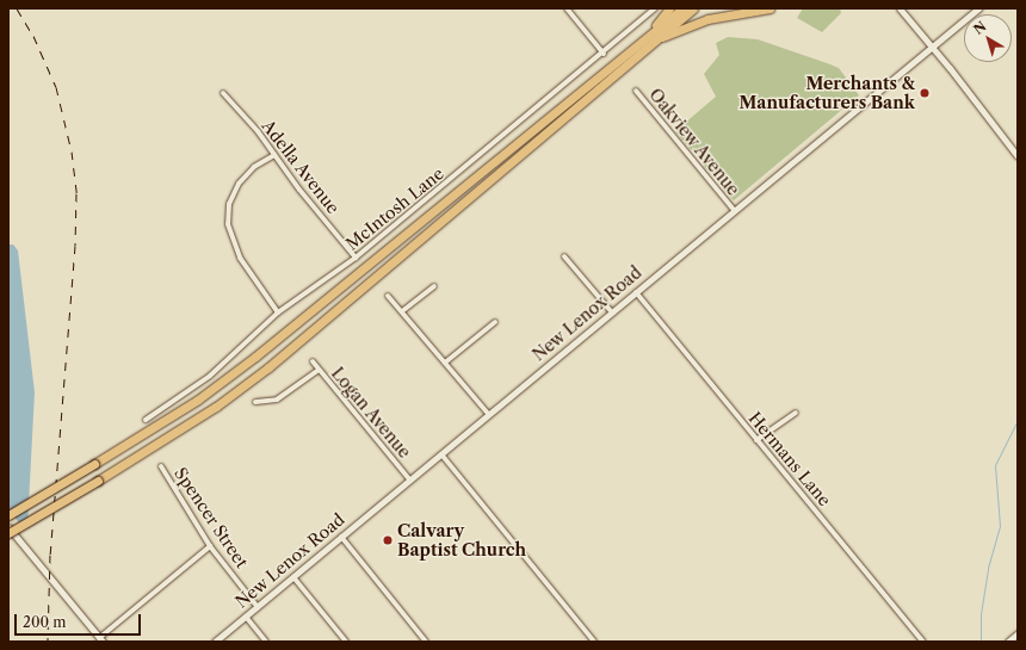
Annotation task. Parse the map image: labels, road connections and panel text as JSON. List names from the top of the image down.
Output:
{
  "streets": {
    "street": [
      "Oakview Avenue",
      "Adella Avenue",
      "McIntosh Lane",
      "New Lenox Road",
      "Logan Avenue",
      "Hermans Lane",
      "Spencer Street"
    ]
  },
  "crossings": [
    ["Oakview Avenue", "New Lenox Road"],
    ["Adella Avenue", "McIntosh Lane"],
    ["New Lenox Road", "Logan Avenue"],
    ["New Lenox Road", "Hermans Lane"],
    ["New Lenox Road", "Spencer Street"]
  ],
  "places": ["Merchants & Manufacturers Bank", "Calvary Baptist Church"],
  "scale_bar": "200 m",
  "north": "top left"
}
